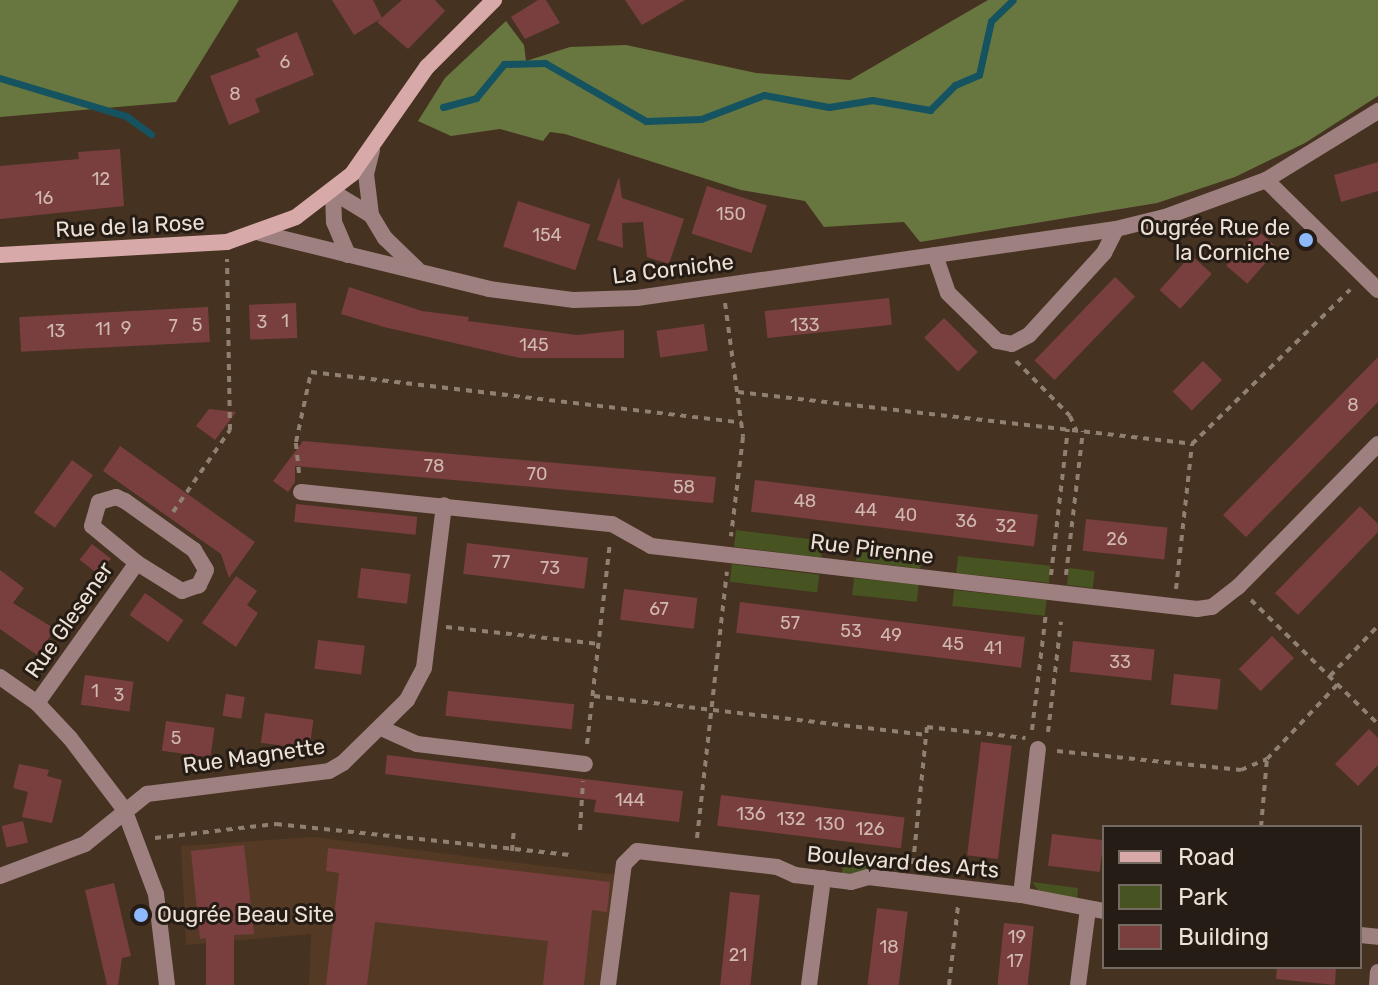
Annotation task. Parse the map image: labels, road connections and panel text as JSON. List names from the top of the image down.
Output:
{
  "streets": {
    "main road": ["Rue de la Rose"],
    "street": [
      "La Corniche",
      "Rue Pirenne",
      "Rue Glesener",
      "Rue Magnette",
      "Boulevard des Arts"
    ]
  },
  "crossings": [
    ["Rue de la Rose", "La Corniche"],
    ["Rue Pirenne", "Rue Magnette"]
  ],
  "places": ["Ougrée Rue de la Corniche", "Ougrée Beau Site"],
  "house_numbers": [
    "6",
    "8",
    "12",
    "16",
    "150",
    "154",
    "1",
    "3",
    "5",
    "133",
    "7",
    "9",
    "11",
    "13",
    "145",
    "8",
    "78",
    "70",
    "58",
    "48",
    "44",
    "40",
    "36",
    "32",
    "26",
    "77",
    "73",
    "67",
    "57",
    "53",
    "49",
    "45",
    "41",
    "33",
    "1",
    "3",
    "5",
    "144",
    "136",
    "132",
    "130",
    "126",
    "19",
    "18",
    "21",
    "17"
  ],
  "legend": ["Road", "Park", "Building"]
}
